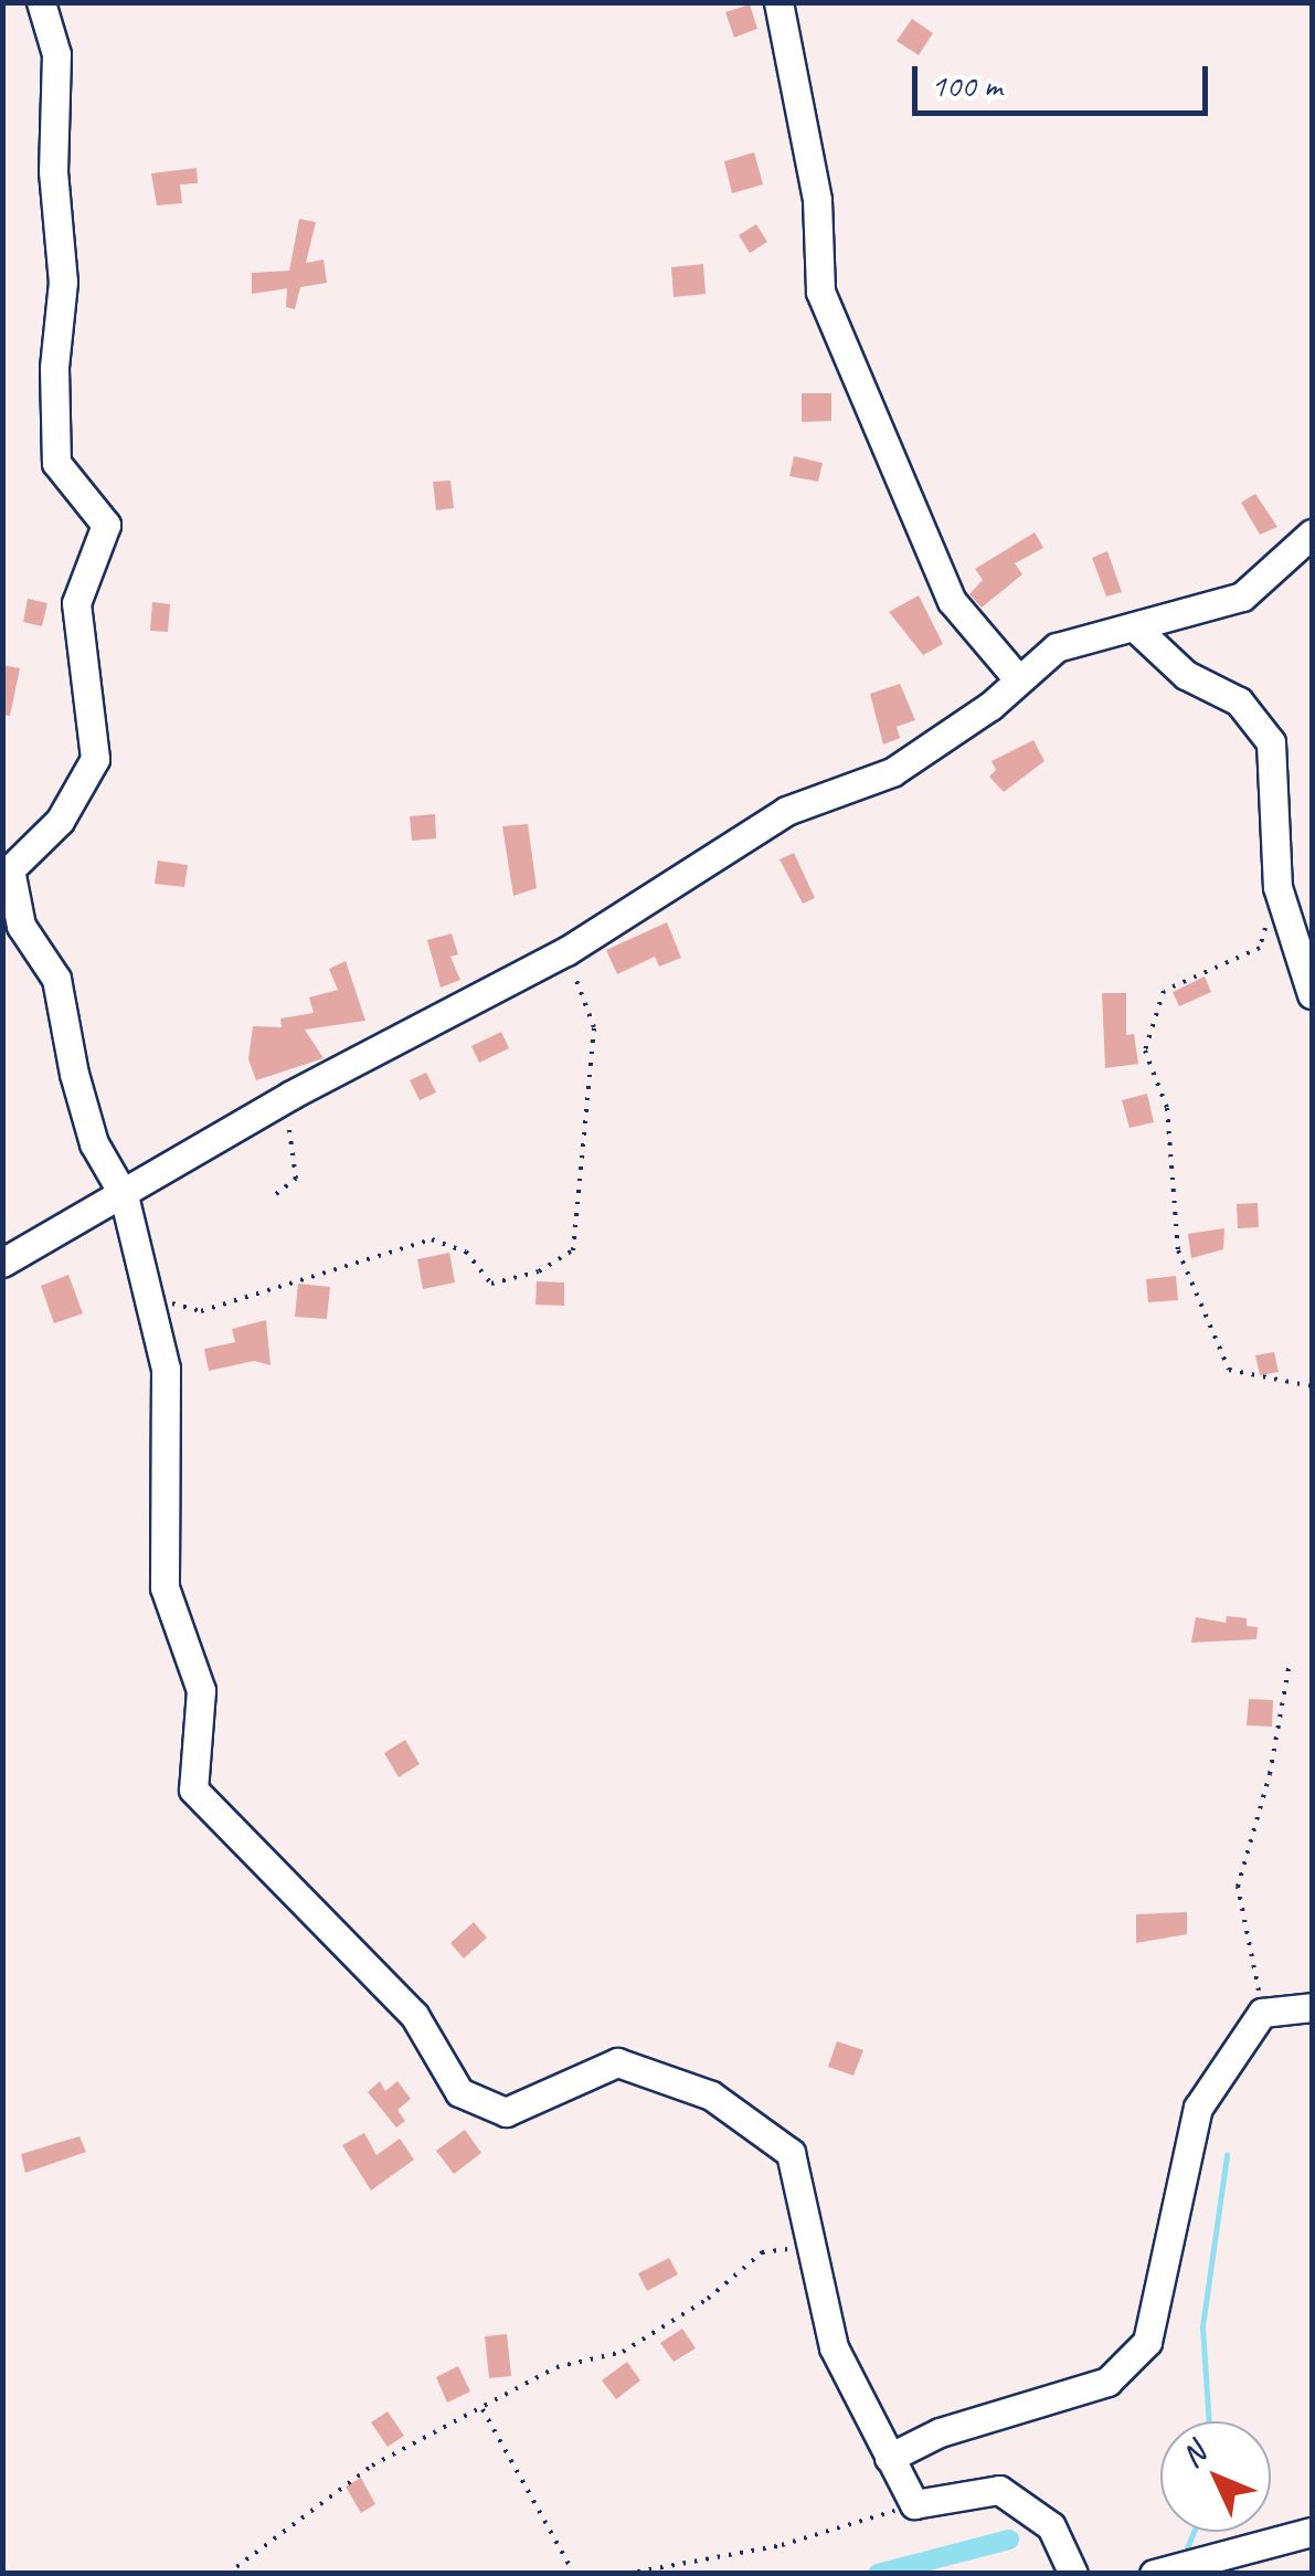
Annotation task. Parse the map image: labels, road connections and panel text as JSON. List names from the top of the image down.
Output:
{
  "scale_bar": "100 m",
  "north": "top left"
}
